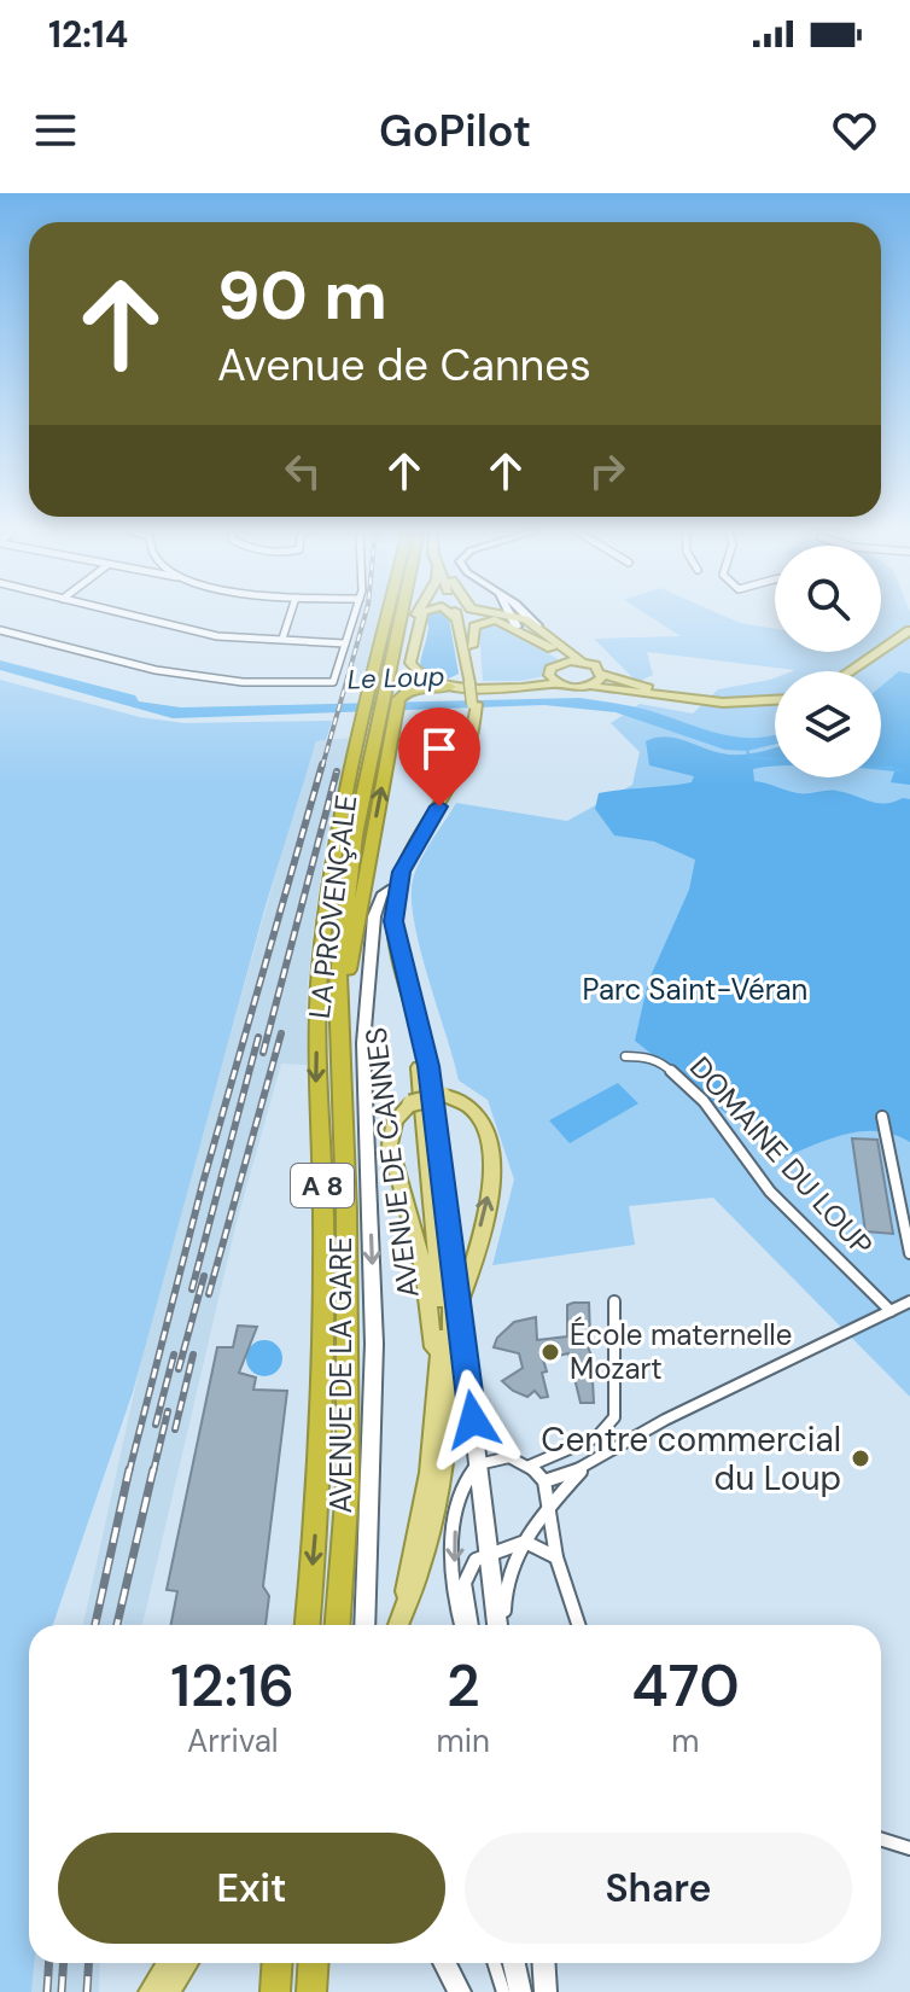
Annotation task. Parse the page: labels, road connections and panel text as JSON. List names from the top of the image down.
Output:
{
  "streets": {
    "highway": ["LA PROVENÇALE", "A 8"],
    "main road": ["AVENUE DE CANNES", "AVENUE DE LA GARE"],
    "street": ["DOMAINE DU LOUP"]
  },
  "crossings": [
    ["AVENUE DE CANNES", "AVENUE DE LA GARE"]
  ],
  "water": ["Le Loup"],
  "parks": ["Parc Saint-Véran"],
  "places": ["École maternelle Mozart", "Centre commercial du Loup"],
  "page": {
    "status": "12:14",
    "header": "GoPilot",
    "turn": ["90 m", "Avenue de Cannes"],
    "eta": [
      "12:16",
      "Arrival",
      "2",
      "min",
      "470",
      "m"
    ],
    "buttons": ["Exit", "Share"]
  }
}
